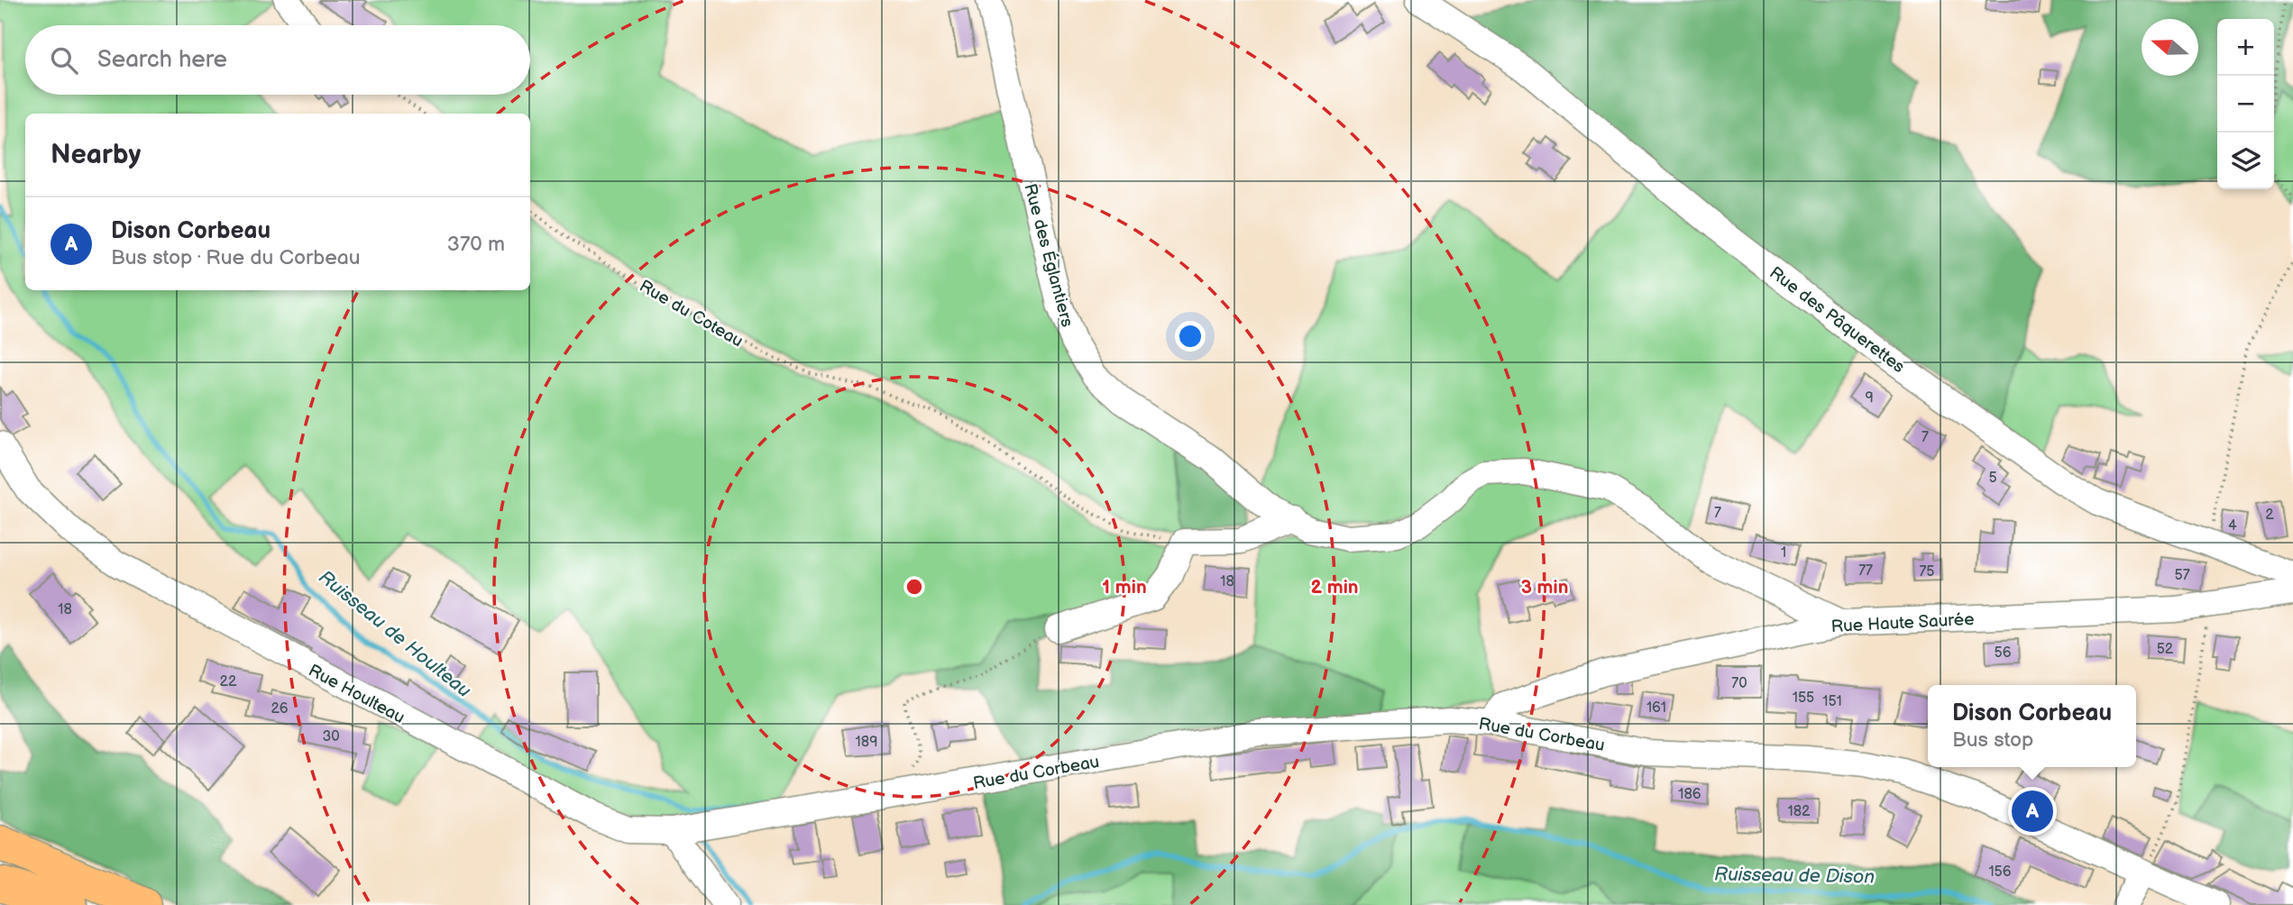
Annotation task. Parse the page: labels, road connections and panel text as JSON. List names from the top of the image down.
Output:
{
  "streets": {
    "street": [
      "Rue des Églantiers",
      "Rue des Pâquerettes",
      "Rue Haute Saurée",
      "Rue Houlteau",
      "Rue du Corbeau"
    ],
    "path": ["Rue du Coteau"]
  },
  "crossings": [
    ["Rue des Églantiers", "Rue Haute Saurée"],
    ["Rue Haute Saurée", "Rue du Corbeau"],
    ["Rue Houlteau", "Rue du Corbeau"]
  ],
  "water": ["Ruisseau de Houlteau", "Ruisseau de Dison"],
  "house_numbers": [
    "9",
    "7",
    "5",
    "7",
    "2",
    "4",
    "1",
    "77",
    "75",
    "57",
    "18",
    "18",
    "52",
    "56",
    "22",
    "70",
    "155",
    "151",
    "161",
    "26",
    "30",
    "189",
    "186",
    "182",
    "156"
  ],
  "north": "left",
  "page": {
    "map_buttons": ["+", "−"],
    "search": "Search here",
    "heading": "Nearby",
    "list": [
      {
        "mark": "A",
        "name": "Dison Corbeau",
        "note": "Bus stop · Rue du Corbeau",
        "value": "370 m"
      }
    ],
    "popup": ["Dison Corbeau", "Bus stop"],
    "pins": "A"
  },
  "rings": ["1 min", "2 min", "3 min"]
}
